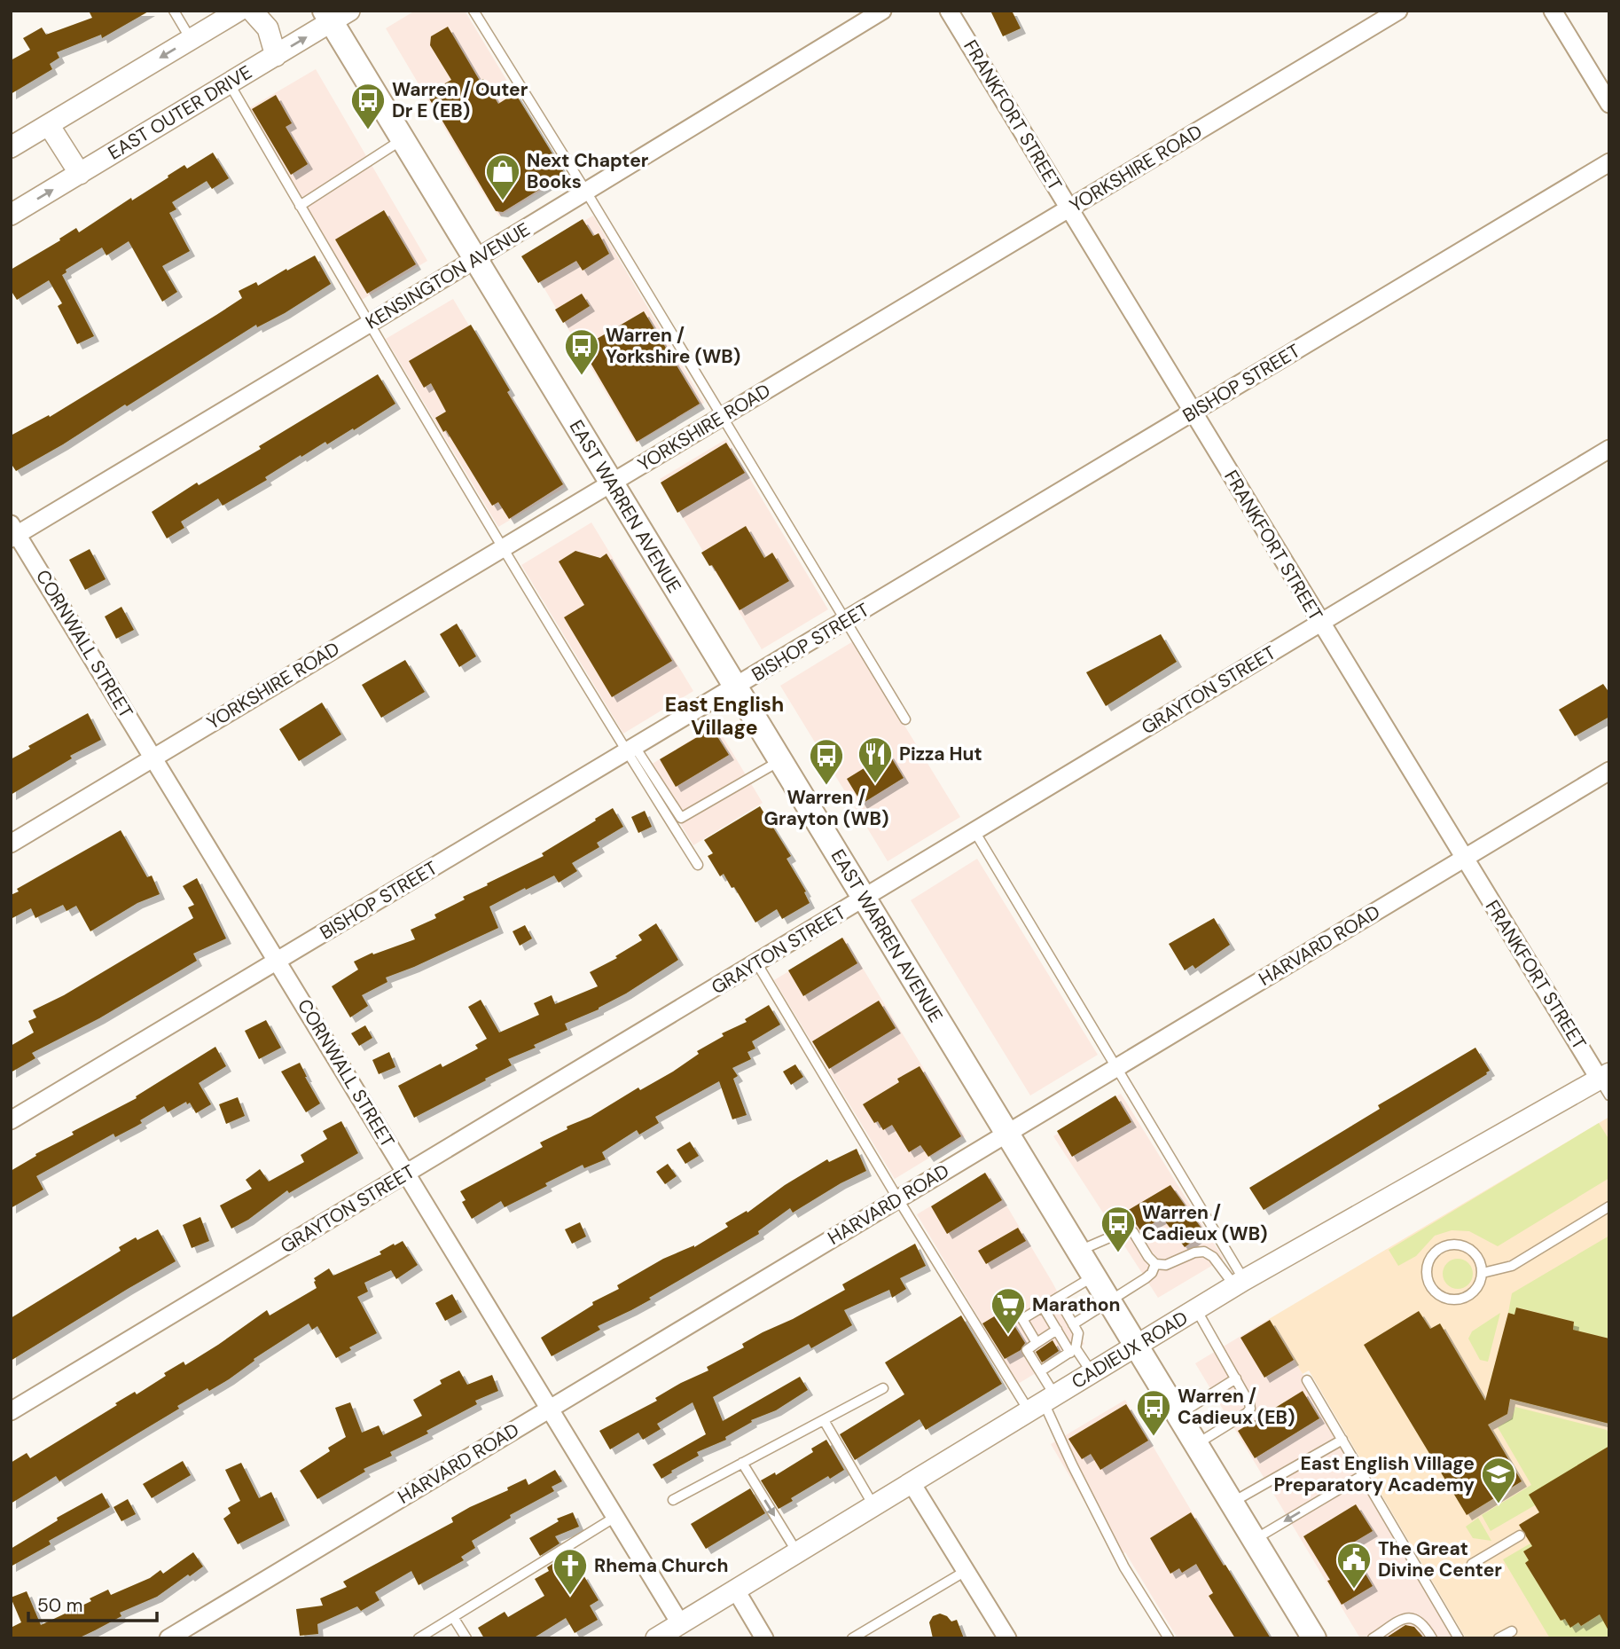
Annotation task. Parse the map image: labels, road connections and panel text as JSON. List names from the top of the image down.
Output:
{
  "streets": {
    "main road": ["EAST WARREN AVENUE"],
    "street": [
      "EAST OUTER DRIVE",
      "FRANKFORT STREET",
      "YORKSHIRE ROAD",
      "KENSINGTON AVENUE",
      "BISHOP STREET",
      "CORNWALL STREET",
      "GRAYTON STREET",
      "HARVARD ROAD",
      "CADIEUX ROAD"
    ]
  },
  "crossings": [
    ["EAST OUTER DRIVE", "EAST WARREN AVENUE"],
    ["FRANKFORT STREET", "YORKSHIRE ROAD"],
    ["FRANKFORT STREET", "BISHOP STREET"],
    ["FRANKFORT STREET", "GRAYTON STREET"],
    ["FRANKFORT STREET", "HARVARD ROAD"],
    ["FRANKFORT STREET", "CADIEUX ROAD"],
    ["YORKSHIRE ROAD", "EAST WARREN AVENUE"],
    ["YORKSHIRE ROAD", "CORNWALL STREET"],
    ["KENSINGTON AVENUE", "EAST WARREN AVENUE"],
    ["KENSINGTON AVENUE", "CORNWALL STREET"],
    ["BISHOP STREET", "EAST WARREN AVENUE"],
    ["BISHOP STREET", "CORNWALL STREET"],
    ["EAST WARREN AVENUE", "GRAYTON STREET"],
    ["EAST WARREN AVENUE", "HARVARD ROAD"],
    ["EAST WARREN AVENUE", "CADIEUX ROAD"],
    ["CORNWALL STREET", "GRAYTON STREET"],
    ["CORNWALL STREET", "HARVARD ROAD"],
    ["CORNWALL STREET", "CADIEUX ROAD"]
  ],
  "districts": ["East English Village"],
  "places": {
    "bus stop": [
      "Warren / Outer Dr E (EB)",
      "Warren / Yorkshire (WB)",
      "Warren / Grayton (WB)",
      "Warren / Cadieux (WB)",
      "Warren / Cadieux (EB)"
    ],
    "shop": ["Next Chapter Books"],
    "restaurant": ["Pizza Hut"],
    "supermarket": ["Marathon"],
    "school or university": ["East English Village Preparatory Academy"],
    "public building": ["The Great Divine Center"],
    "church": ["Rhema Church"]
  },
  "scale_bar": "50 m"
}
